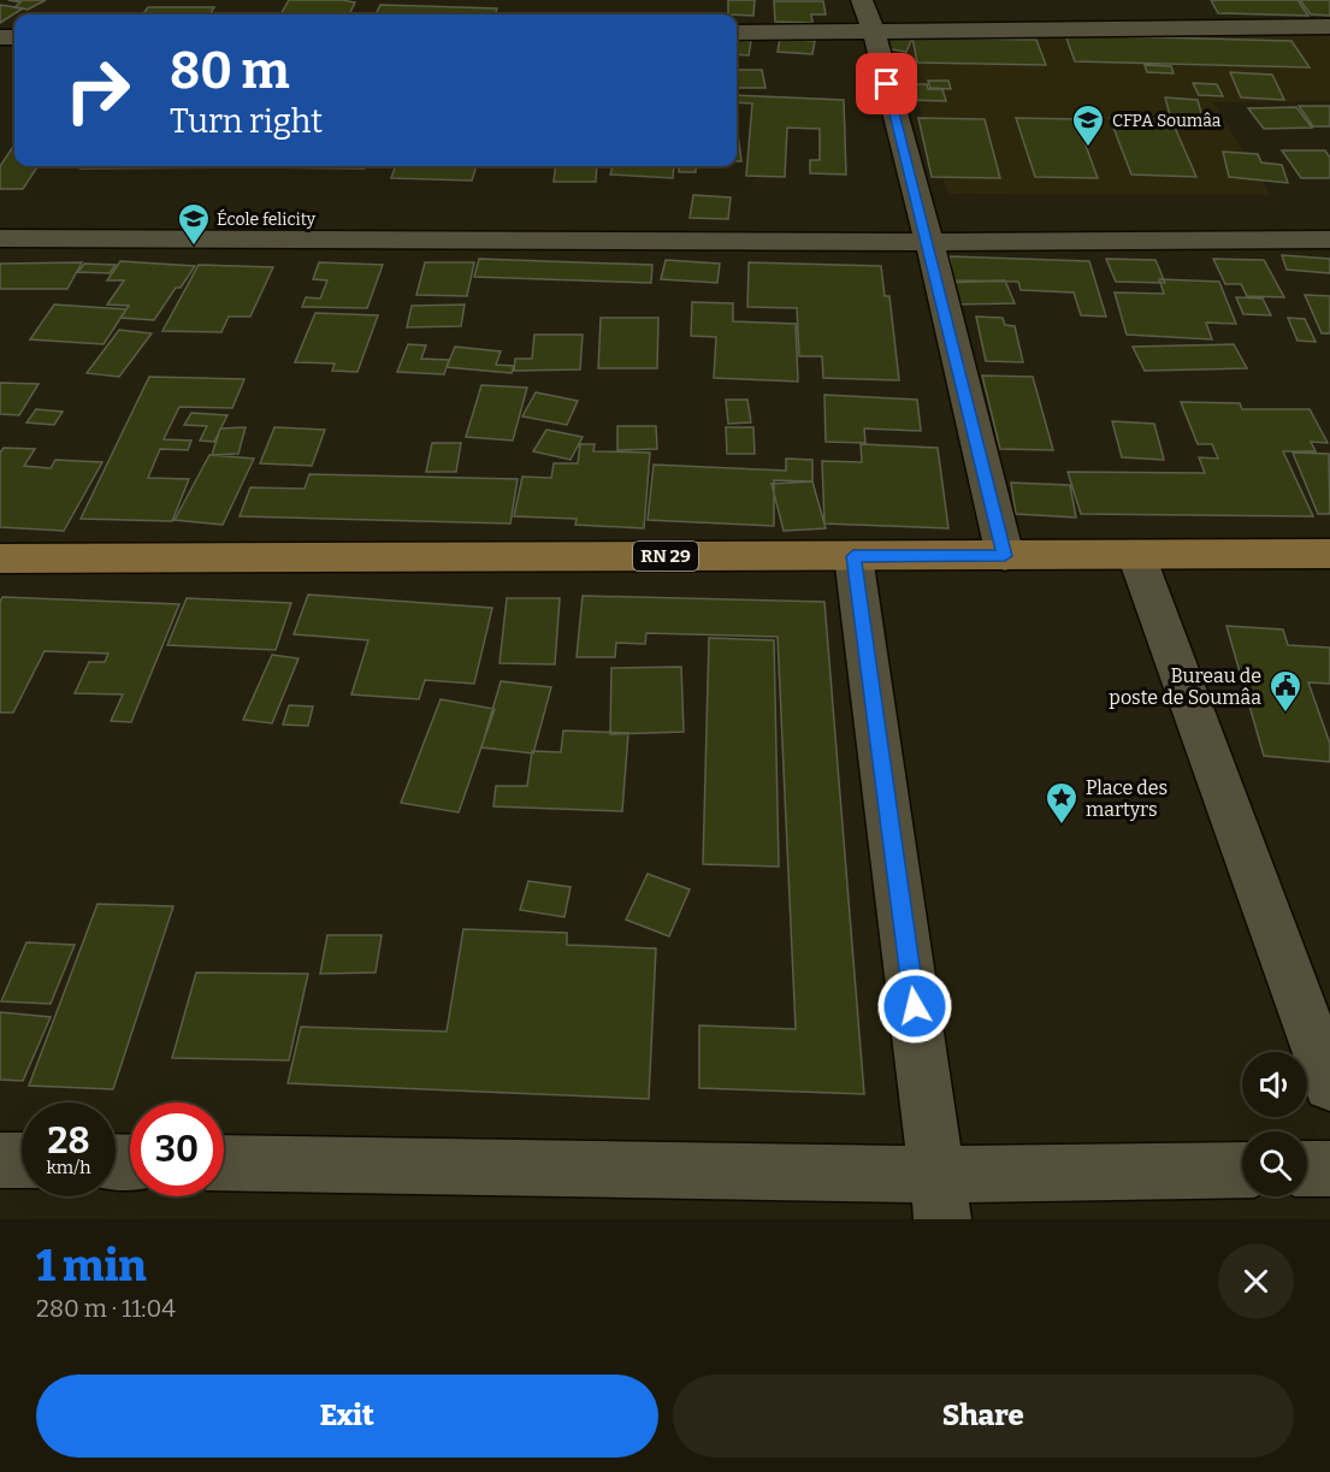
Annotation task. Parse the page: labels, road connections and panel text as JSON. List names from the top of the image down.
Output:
{
  "streets": {
    "main road": ["RN 29"]
  },
  "places": {
    "school or university": ["CFPA Soumâa", "École felicity"],
    "public building": ["Bureau de poste de Soumâa"],
    "place": ["Place des martyrs"]
  },
  "page": {
    "turn": ["80 m", "Turn right"],
    "speed": "28 km/h",
    "limit": "30",
    "heading": ["1 min", "280 m · 11:04"],
    "buttons": ["Exit", "Share"]
  }
}
